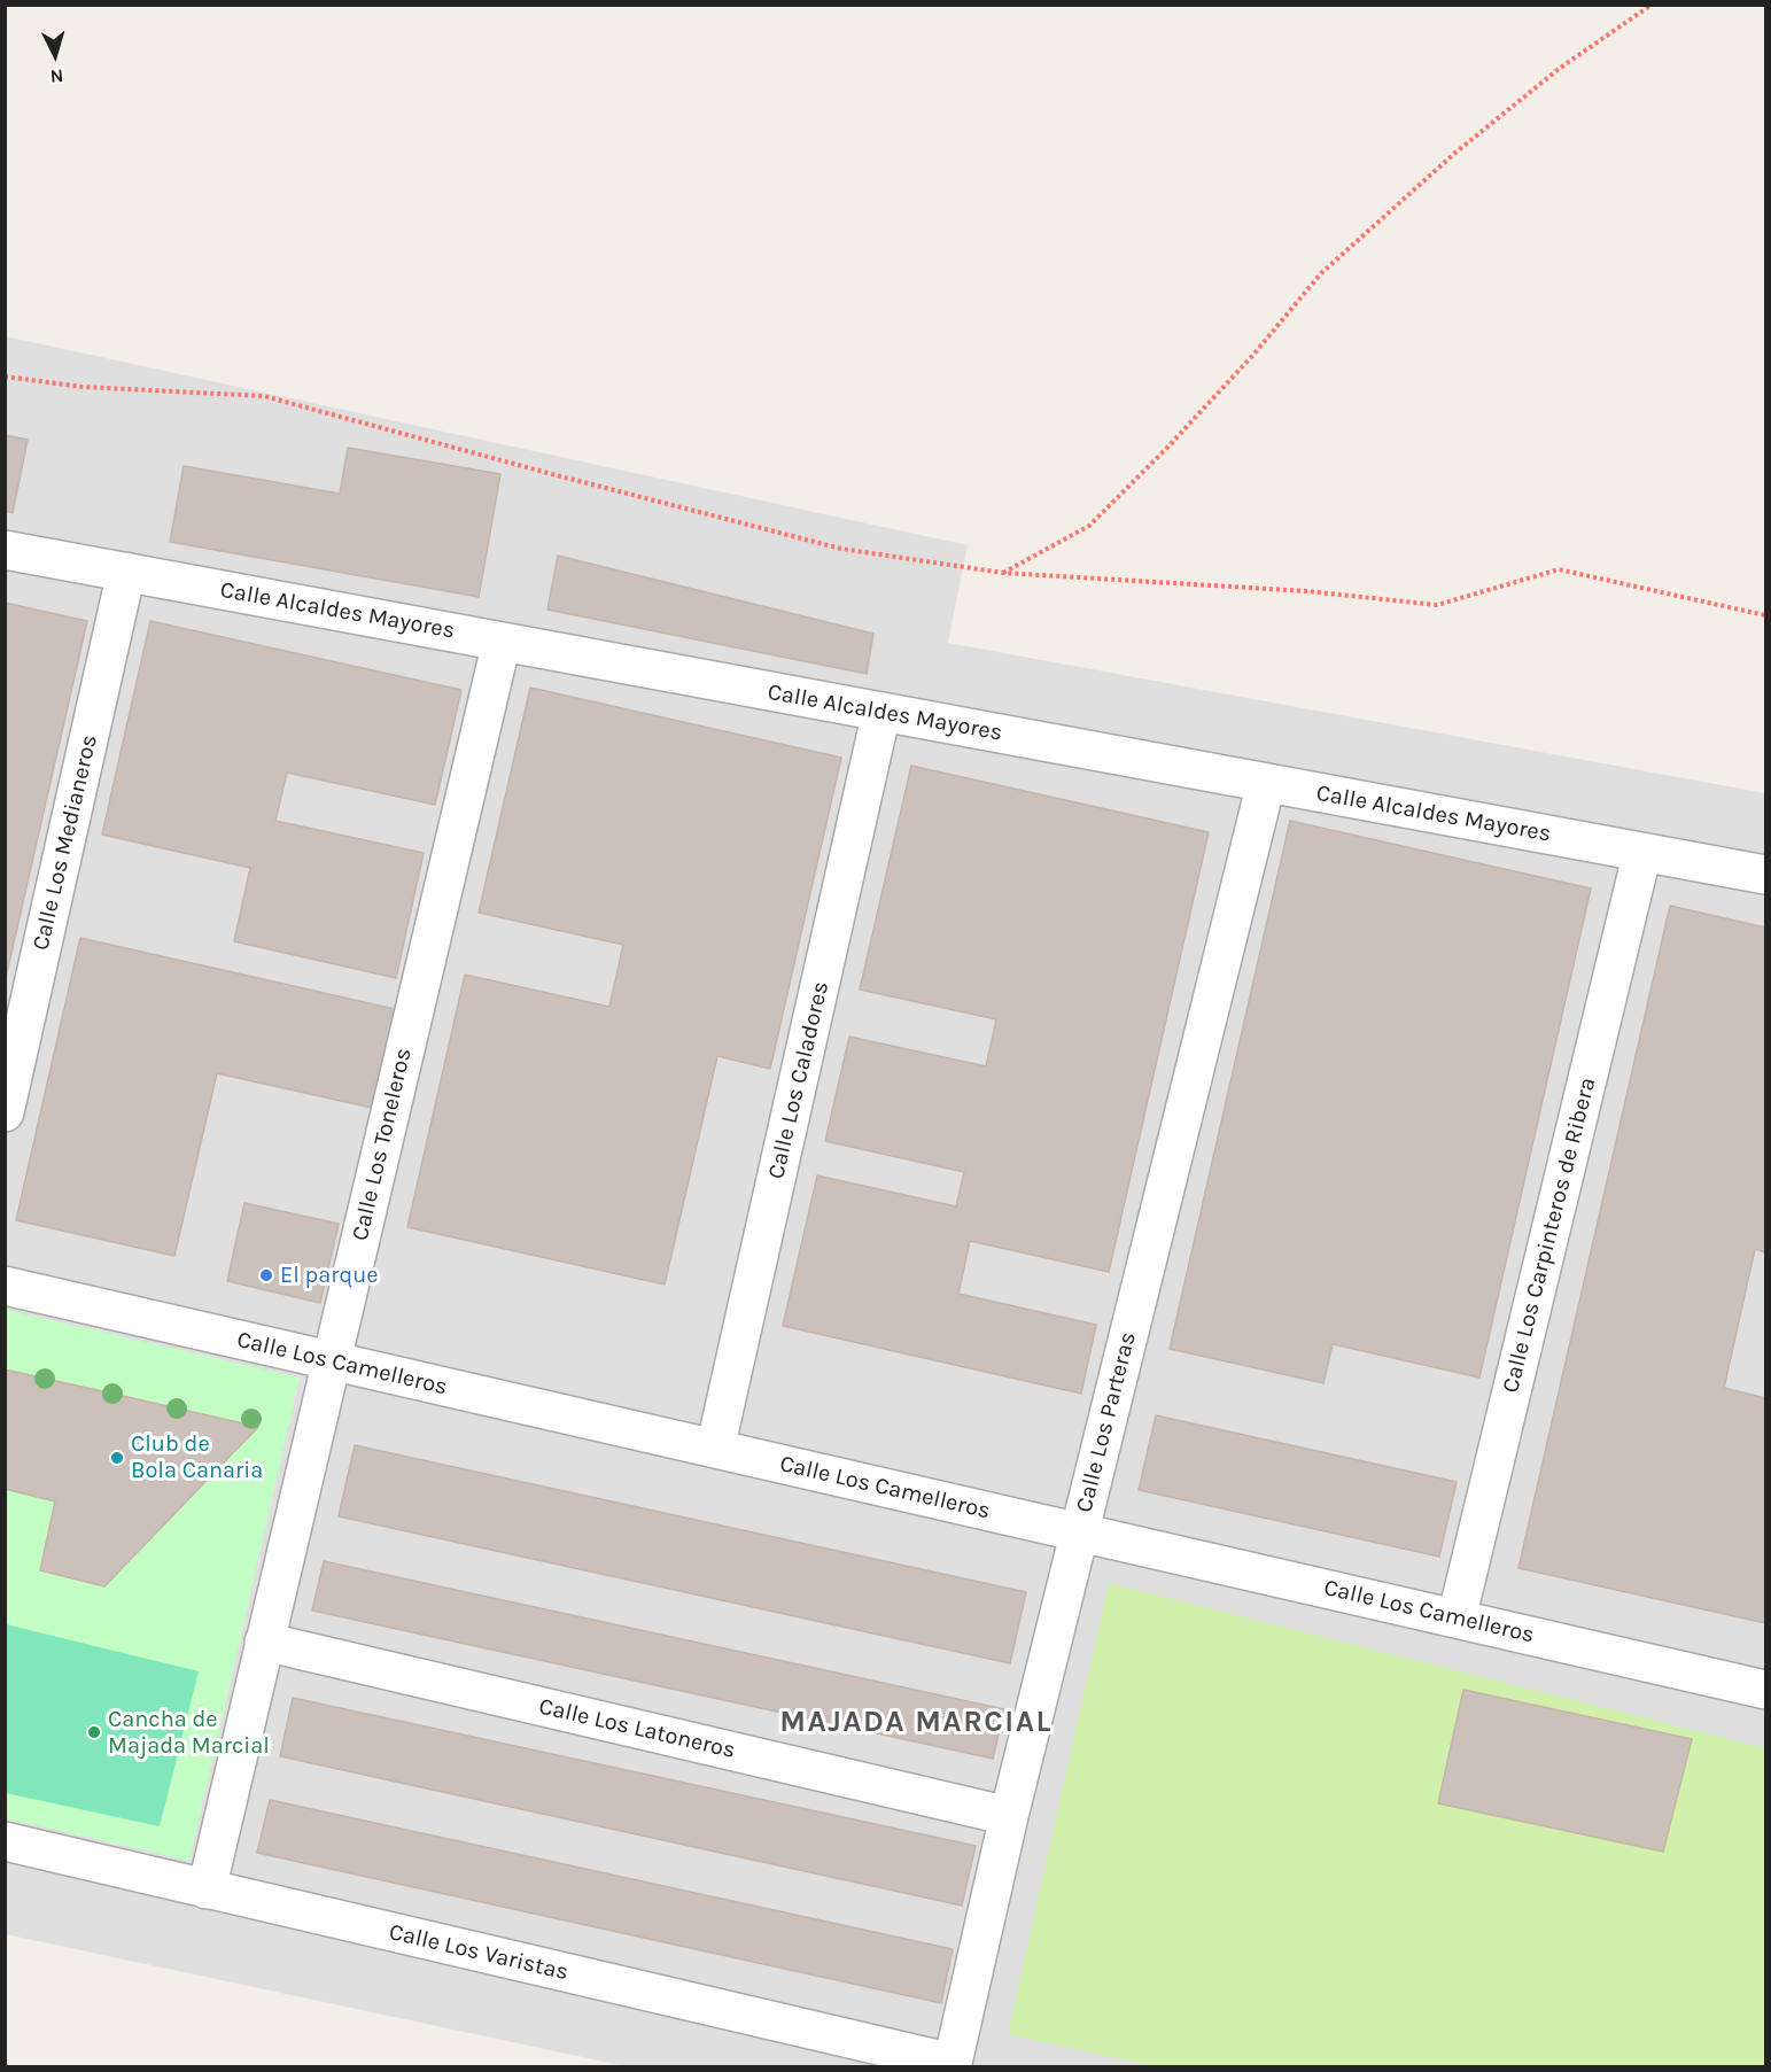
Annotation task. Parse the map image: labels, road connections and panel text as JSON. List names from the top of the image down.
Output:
{
  "streets": {
    "street": [
      "Calle Alcaldes Mayores",
      "Calle Los Medianeros",
      "Calle Los Caladores",
      "Calle Los Toneleros",
      "Calle Los Carpinteros de Ribera",
      "Calle Los Camelleros",
      "Calle Los Parteras",
      "Calle Los Latoneros",
      "Calle Los Varistas"
    ]
  },
  "crossings": [
    ["Calle Alcaldes Mayores", "Calle Los Medianeros"],
    ["Calle Alcaldes Mayores", "Calle Los Caladores"],
    ["Calle Alcaldes Mayores", "Calle Los Toneleros"],
    ["Calle Alcaldes Mayores", "Calle Los Carpinteros de Ribera"],
    ["Calle Alcaldes Mayores", "Calle Los Parteras"],
    ["Calle Los Caladores", "Calle Los Camelleros"],
    ["Calle Los Toneleros", "Calle Los Camelleros"],
    ["Calle Los Toneleros", "Calle Los Latoneros"],
    ["Calle Los Toneleros", "Calle Los Varistas"],
    ["Calle Los Carpinteros de Ribera", "Calle Los Camelleros"],
    ["Calle Los Camelleros", "Calle Los Parteras"],
    ["Calle Los Parteras", "Calle Los Latoneros"],
    ["Calle Los Parteras", "Calle Los Varistas"]
  ],
  "districts": ["MAJADA MARCIAL"],
  "places": ["El parque", "Club de Bola Canaria", "Cancha de Majada Marcial"],
  "north": "bottom"
}
